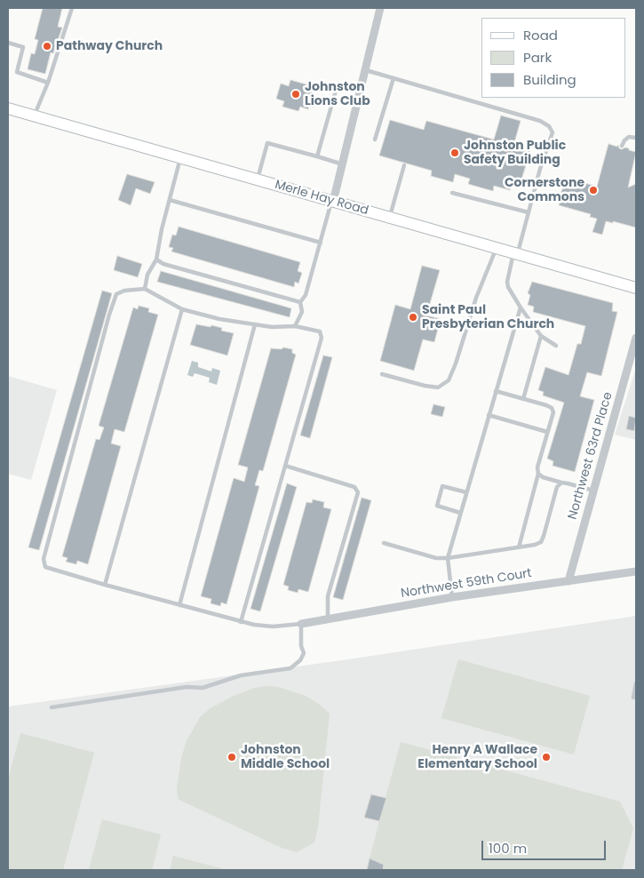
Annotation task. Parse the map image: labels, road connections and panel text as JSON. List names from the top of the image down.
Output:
{
  "streets": {
    "main road": ["Merle Hay Road"],
    "street": ["Northwest 63rd Place", "Northwest 59th Court"]
  },
  "crossings": [
    ["Northwest 63rd Place", "Northwest 59th Court"]
  ],
  "places": [
    "Pathway Church",
    "Johnston Lions Club",
    "Johnston Public Safety Building",
    "Cornerstone Commons",
    "Saint Paul Presbyterian Church",
    "Johnston Middle School",
    "Henry A Wallace Elementary School"
  ],
  "legend": ["Road", "Park", "Building"],
  "scale_bar": "100 m"
}
